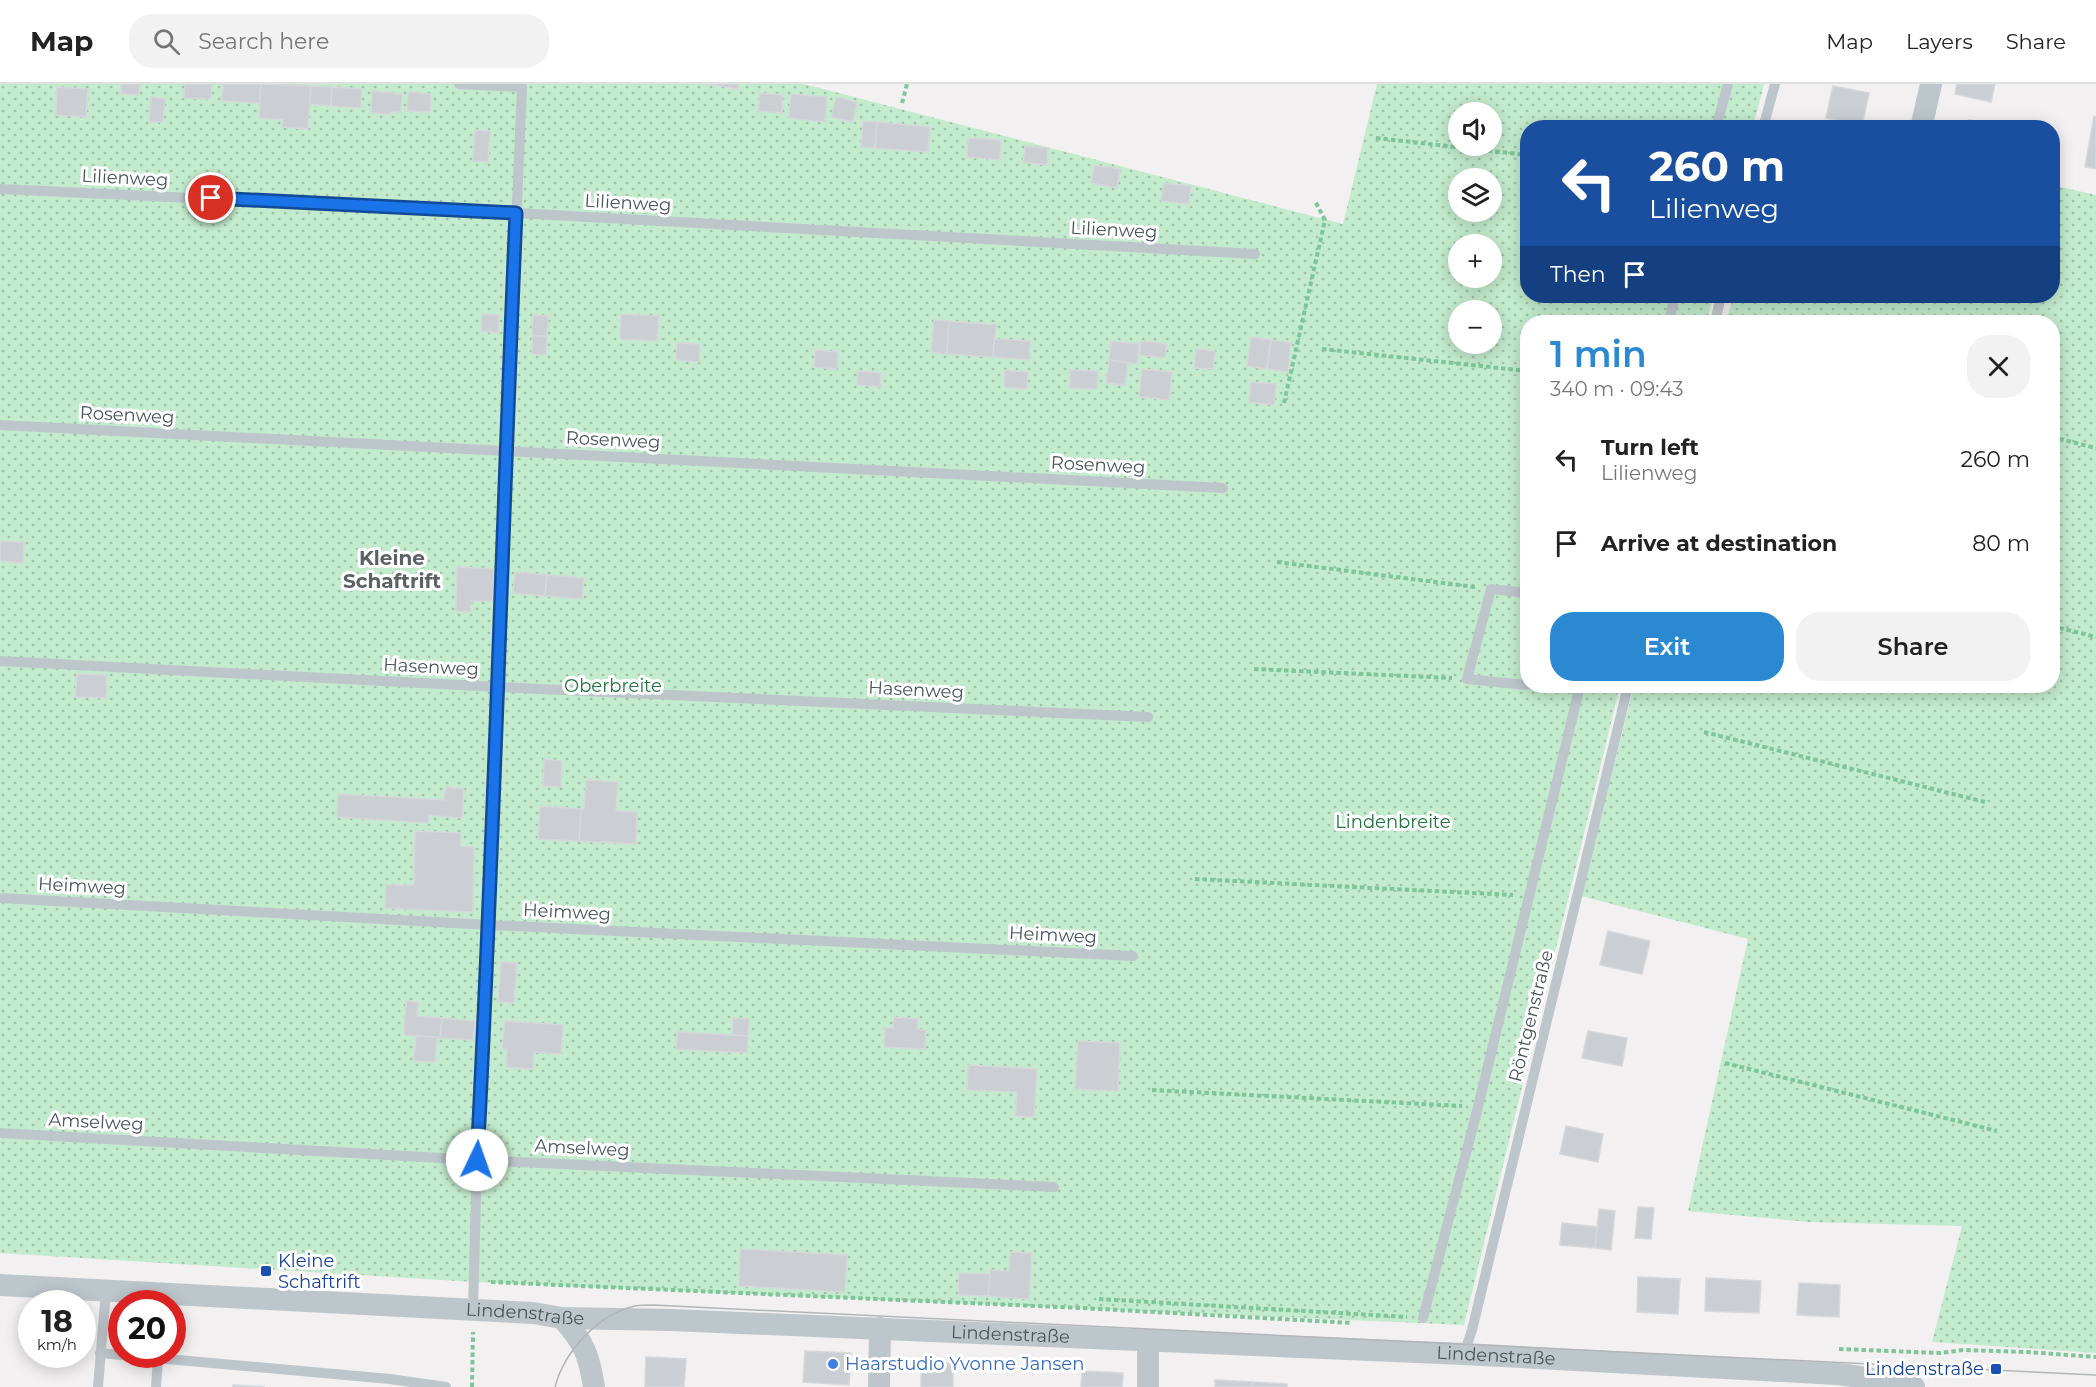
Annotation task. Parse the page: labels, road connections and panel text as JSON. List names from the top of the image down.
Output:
{
  "streets": {
    "street": ["Lindenstraße"],
    "lane": [
      "Lilienweg",
      "Rosenweg",
      "Hasenweg",
      "Heimweg",
      "Röntgenstraße",
      "Amselweg"
    ]
  },
  "crossings": [
    ["Röntgenstraße", "Lindenstraße"]
  ],
  "districts": ["Kleine Schaftrift"],
  "parks": ["Oberbreite", "Lindenbreite"],
  "places": {
    "transit": ["Kleine Schaftrift", "Lindenstraße"],
    "other": ["Haarstudio Yvonne Jansen"]
  },
  "page": {
    "header": "Map",
    "search": "Search here",
    "nav": ["Map", "Layers", "Share"],
    "map_buttons": ["+", "−"],
    "turn": ["260 m", "Lilienweg"],
    "then": "Then",
    "heading": ["1 min", "340 m · 09:43"],
    "list": [
      {
        "name": "Turn left",
        "note": "Lilienweg",
        "value": "260 m"
      },
      {
        "name": "Arrive at destination",
        "value": "80 m"
      }
    ],
    "buttons": ["Exit", "Share"],
    "speed": "18 km/h",
    "limit": "20"
  }
}
